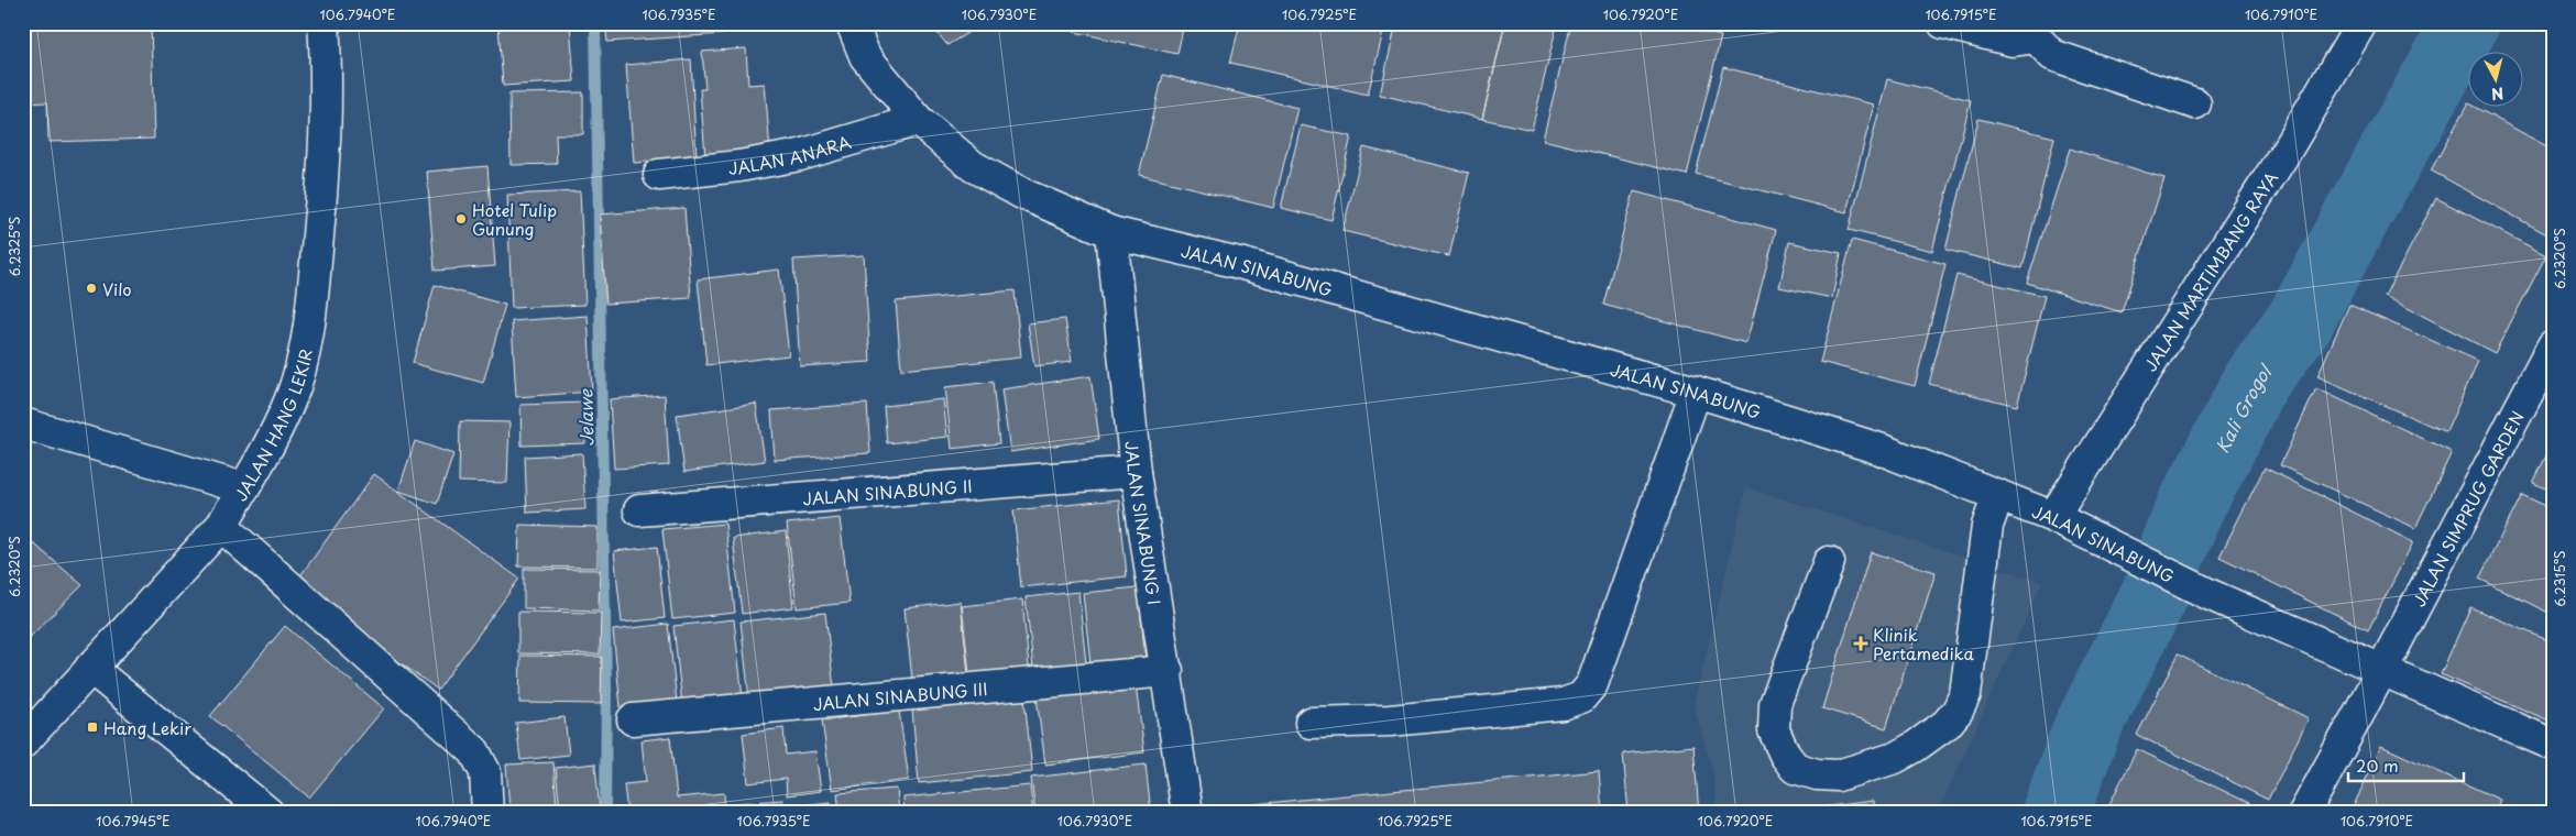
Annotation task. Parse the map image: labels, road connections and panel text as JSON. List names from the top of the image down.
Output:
{
  "streets": {
    "street": [
      "JALAN ANARA",
      "JALAN SINABUNG",
      "JALAN MARTIMBANG RAYA",
      "JALAN HANG LEKIR",
      "JALAN SINABUNG II",
      "JALAN SIMPRUG GARDEN",
      "JALAN SINABUNG I",
      "JALAN SINABUNG III"
    ]
  },
  "crossings": [
    ["JALAN ANARA", "JALAN SINABUNG"],
    ["JALAN SINABUNG", "JALAN MARTIMBANG RAYA"],
    ["JALAN SINABUNG", "JALAN SIMPRUG GARDEN"],
    ["JALAN SINABUNG", "JALAN SINABUNG I"],
    ["JALAN SINABUNG II", "JALAN SINABUNG I"],
    ["JALAN SINABUNG I", "JALAN SINABUNG III"]
  ],
  "water": ["Kali Grogol", "Jelawe"],
  "places": {
    "other": ["Hotel Tulip Gunung", "Vilo"],
    "health": ["Klinik Pertamedika"],
    "transit": ["Hang Lekir"]
  },
  "scale_bar": "20 m",
  "north": "bottom",
  "coordinates": [
    "106.7940°E",
    "106.7935°E",
    "106.7930°E",
    "106.7925°E",
    "106.7920°E",
    "106.7915°E",
    "106.7910°E",
    "6.2325°S",
    "6.2320°S",
    "6.2315°S",
    "106.7945°E"
  ]
}
